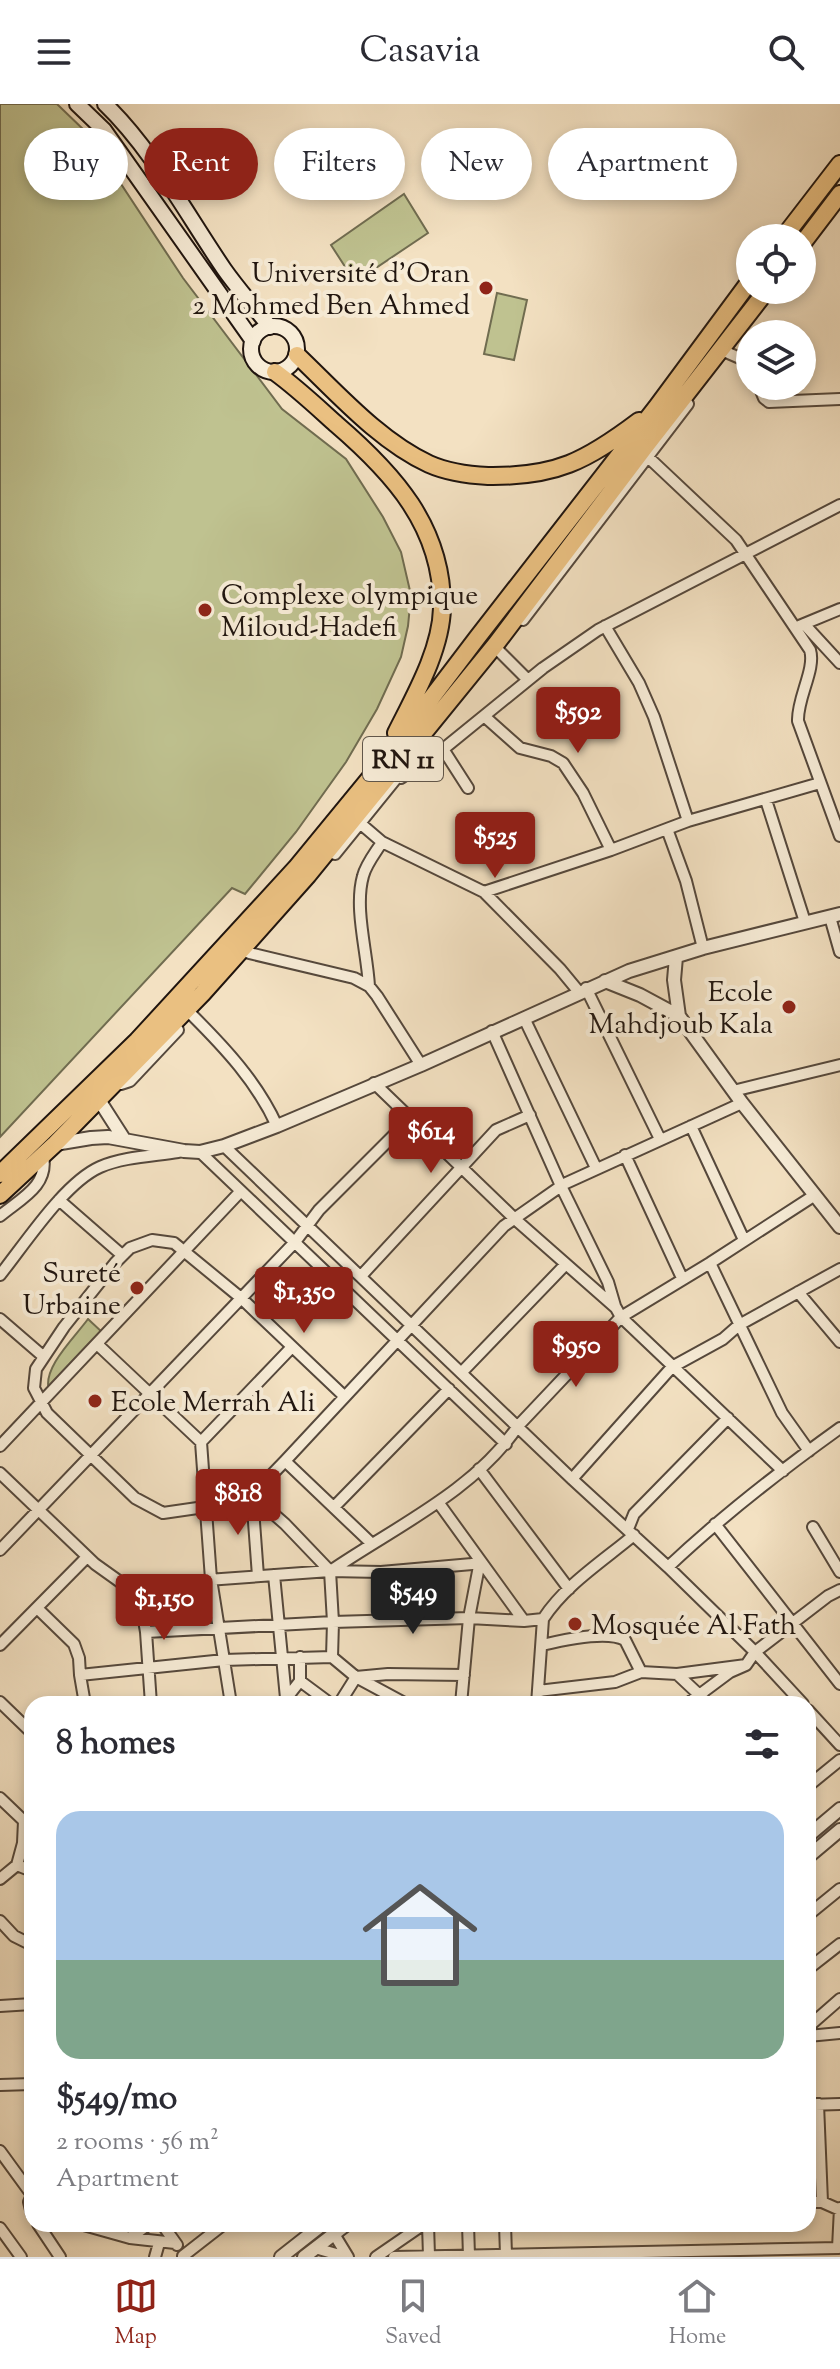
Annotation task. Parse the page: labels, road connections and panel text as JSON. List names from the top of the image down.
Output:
{
  "streets": {
    "highway": ["RN 11"]
  },
  "places": [
    "Université d'Oran 2 Mohmed Ben Ahmed",
    "Complexe olympique Miloud-Hadefi",
    "Ecole Mahdjoub Kala",
    "Sureté Urbaine",
    "Ecole Merrah Ali",
    "Mosquée Al Fath"
  ],
  "page": {
    "header": "Casavia",
    "chip": [
      "Buy",
      "Rent",
      "Filters",
      "New",
      "Apartment"
    ],
    "price": [
      "$592",
      "$525",
      "$614",
      "$1,350",
      "$950",
      "$818",
      "$549",
      "$1,150"
    ],
    "heading": "8 homes",
    "list": [
      {
        "name": "$549/mo",
        "note": "2 rooms · 56 m² · Apartment"
      }
    ],
    "tabs": ["Map", "Saved", "Home"]
  }
}
